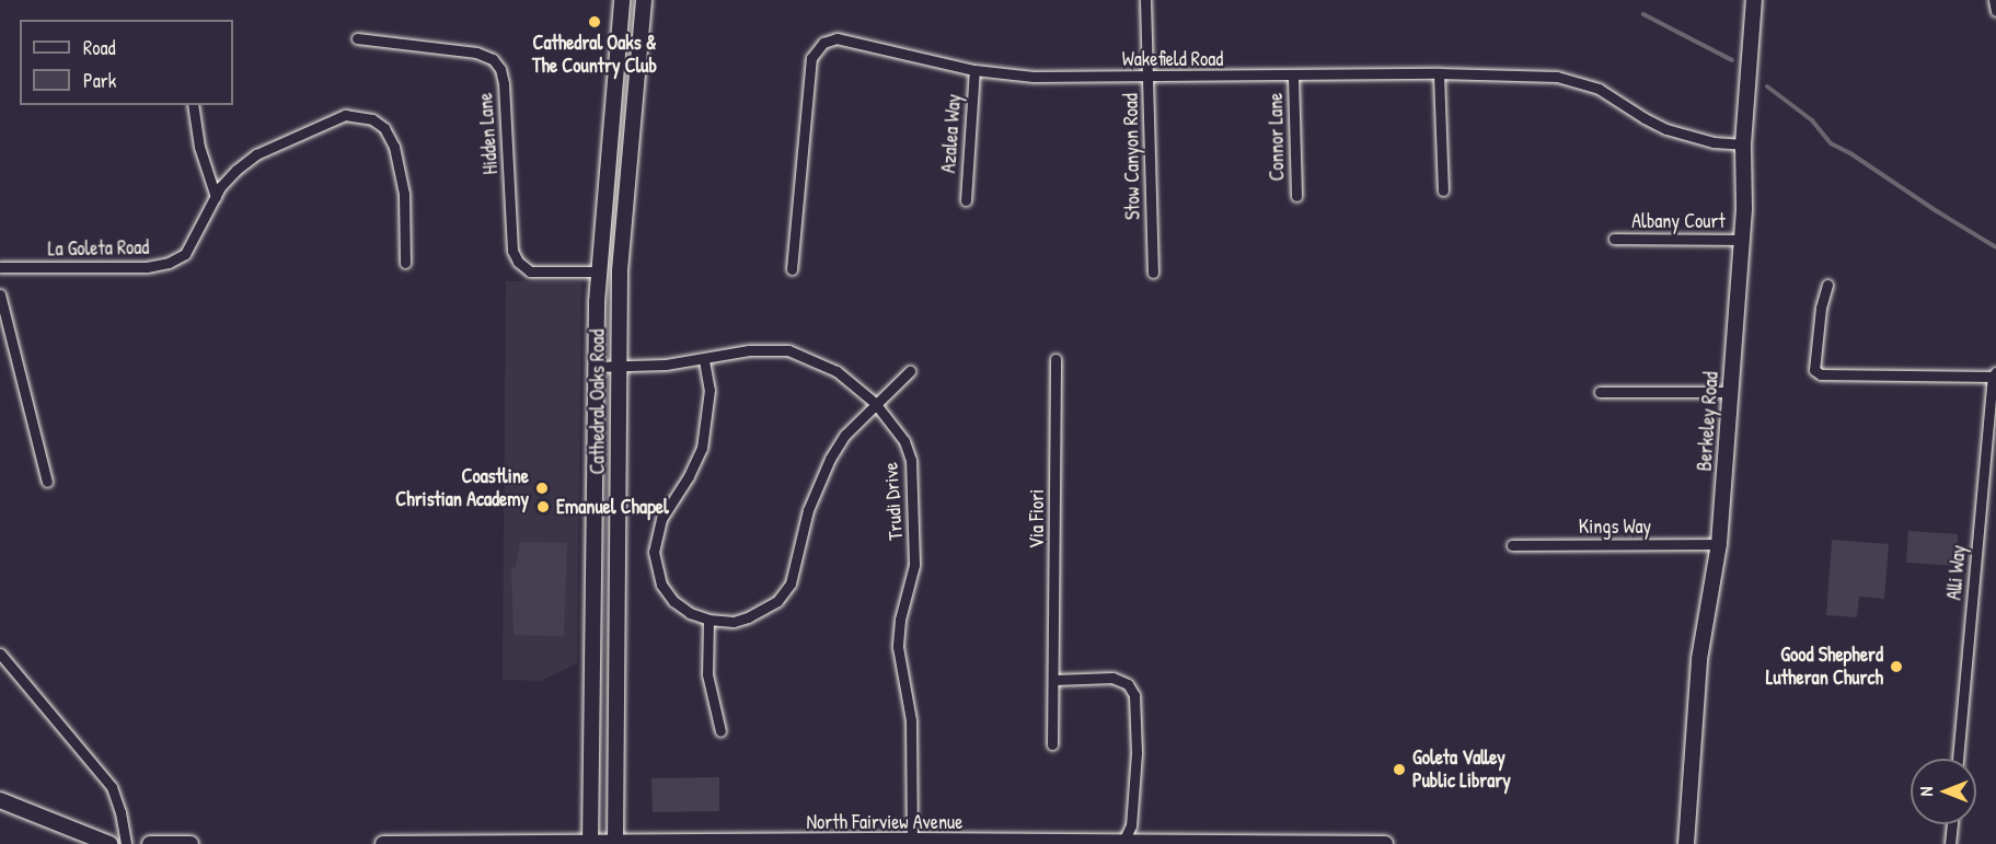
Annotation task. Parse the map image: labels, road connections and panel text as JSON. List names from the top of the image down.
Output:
{
  "streets": {
    "main road": ["Cathedral Oaks Road", "Berkeley Road", "North Fairview Avenue"],
    "street": [
      "Wakefield Road",
      "Hidden Lane",
      "Azalea Way",
      "Connor Lane",
      "Stow Canyon Road",
      "Albany Court",
      "La Goleta Road",
      "Trudi Drive",
      "Via Fiori",
      "Kings Way",
      "Alli Way"
    ]
  },
  "crossings": [
    ["Wakefield Road", "Azalea Way"],
    ["Wakefield Road", "Connor Lane"],
    ["Wakefield Road", "Stow Canyon Road"],
    ["Wakefield Road", "Berkeley Road"],
    ["Hidden Lane", "Cathedral Oaks Road"],
    ["Albany Court", "Berkeley Road"],
    ["Cathedral Oaks Road", "Trudi Drive"],
    ["Cathedral Oaks Road", "North Fairview Avenue"],
    ["Berkeley Road", "Kings Way"],
    ["Trudi Drive", "North Fairview Avenue"]
  ],
  "places": [
    "Cathedral Oaks & The Country Club",
    "Coastline Christian Academy",
    "Emanuel Chapel",
    "Good Shepherd Lutheran Church",
    "Goleta Valley Public Library"
  ],
  "legend": ["Road", "Park"],
  "north": "left"
}
